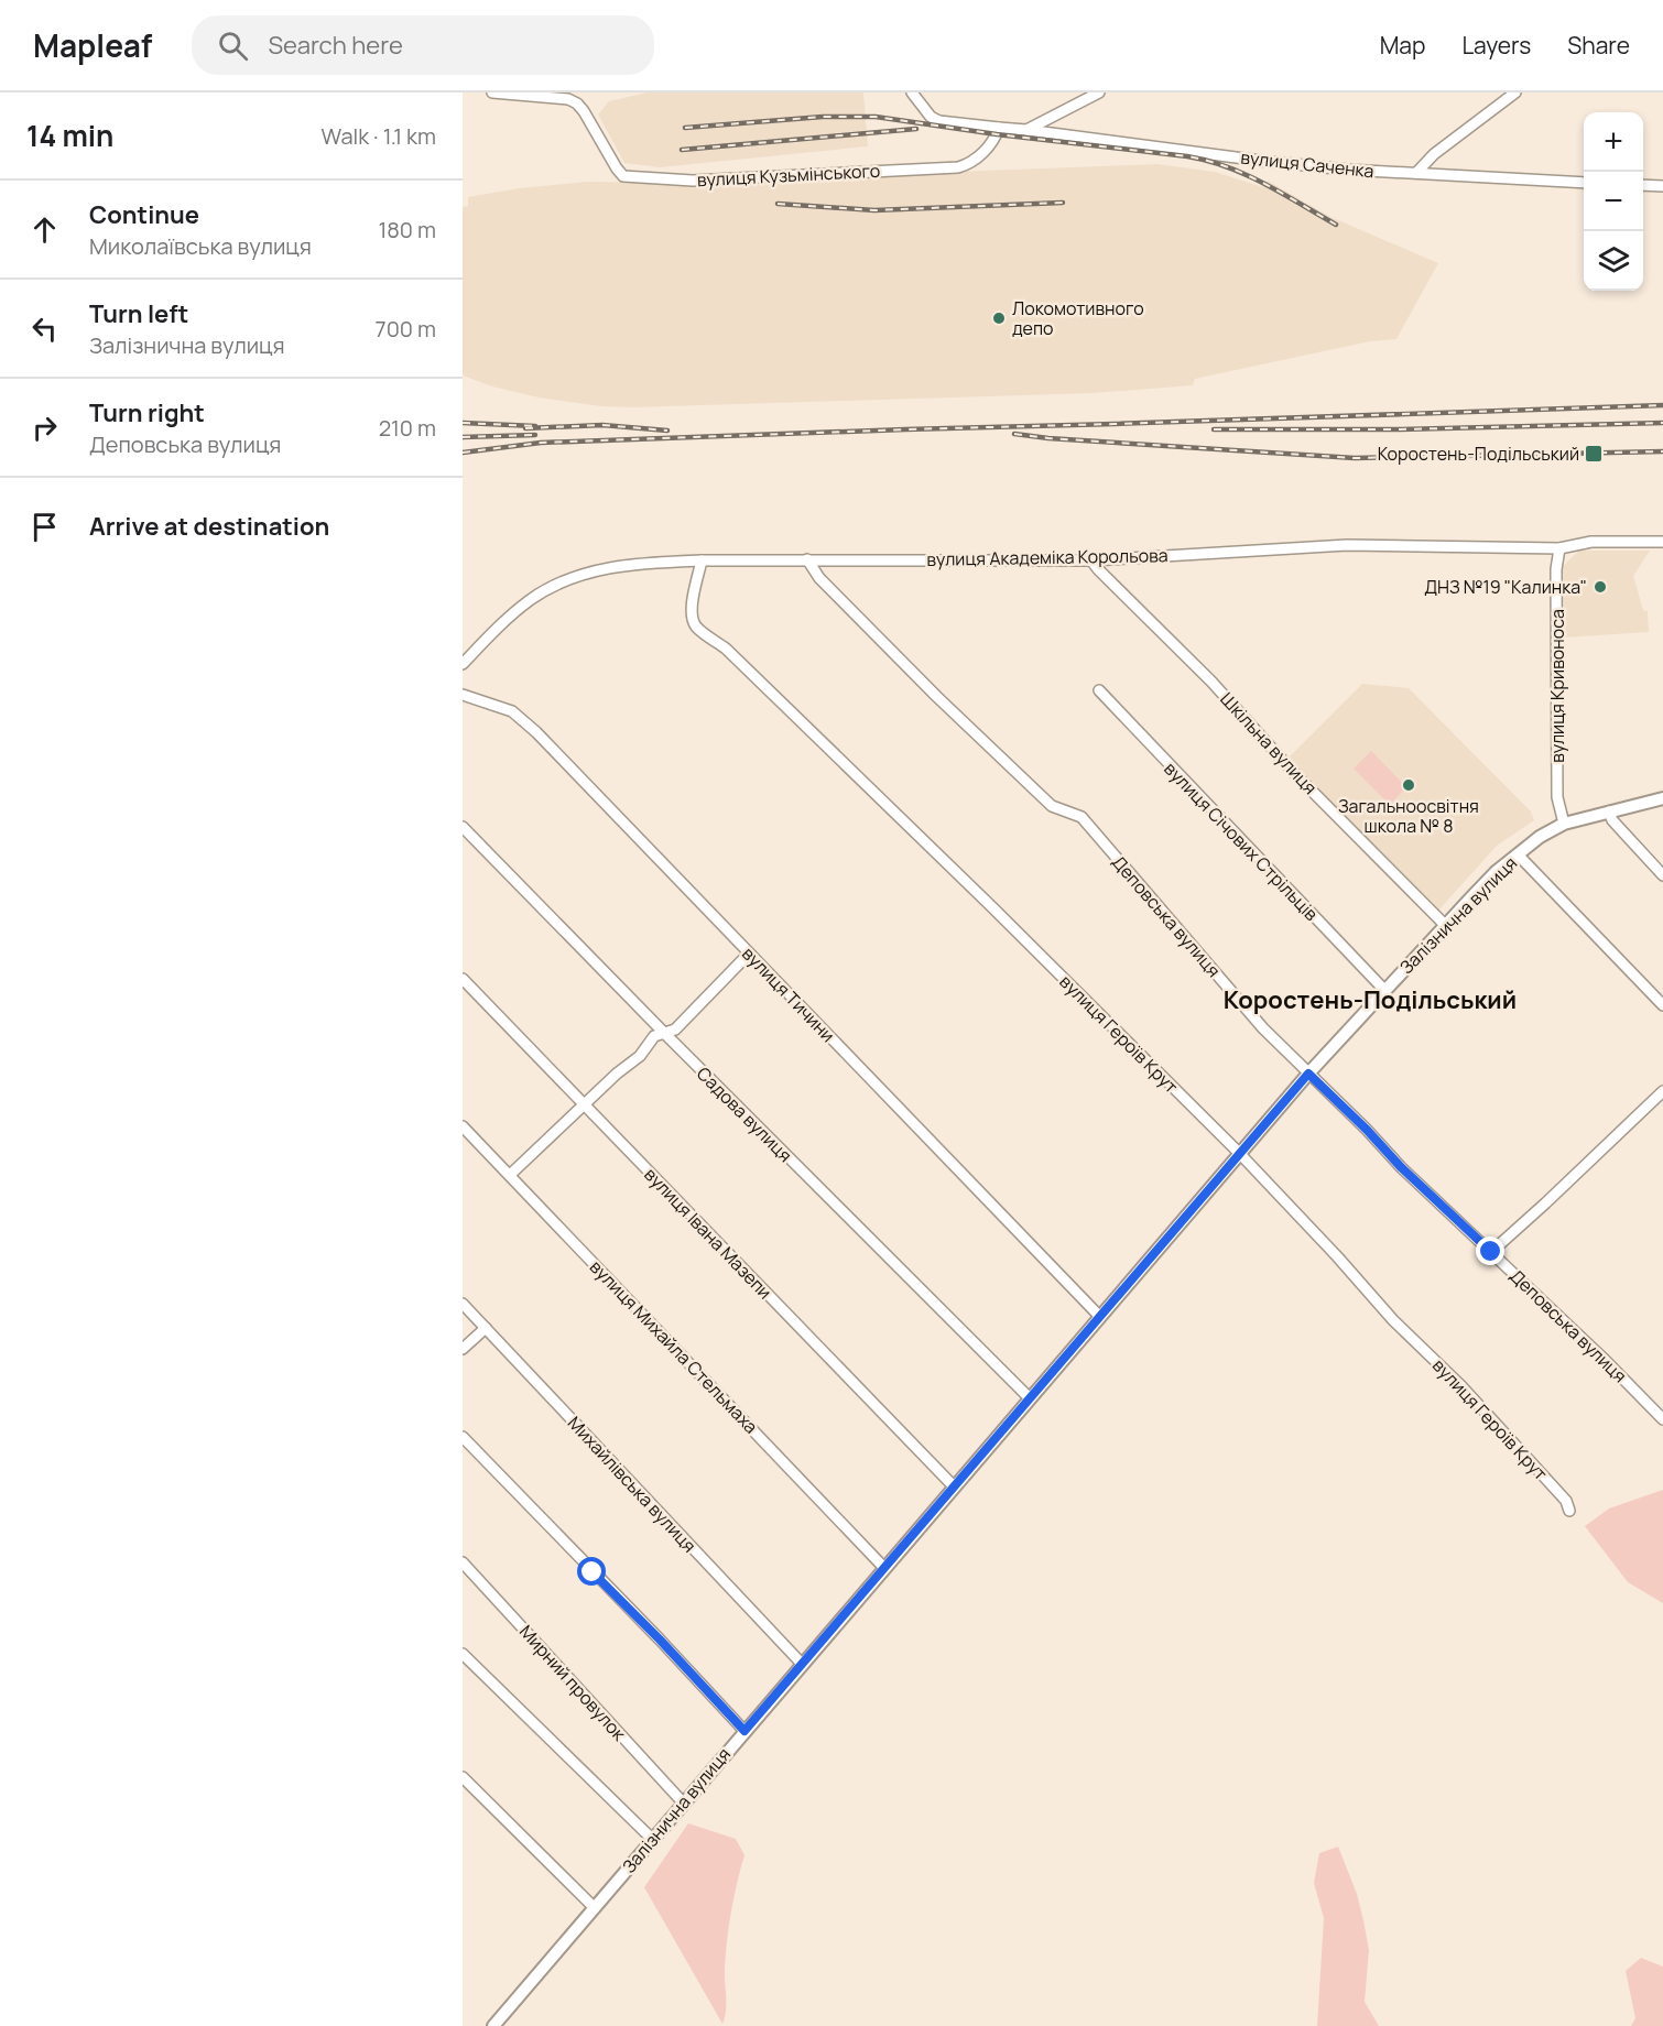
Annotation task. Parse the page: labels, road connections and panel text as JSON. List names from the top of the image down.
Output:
{
  "streets": {
    "street": [
      "вулиця Саченка",
      "вулиця Кузьмінського",
      "вулиця Академіка Корольова",
      "вулиця Кривоноса",
      "Шкільна вулиця",
      "вулиця Січових Стрільців",
      "Залізнична вулиця",
      "Деповська вулиця",
      "вулиця Тичини",
      "вулиця Героїв Крут",
      "Садова вулиця",
      "вулиця Івана Мазепи",
      "вулиця Михайла Стельмаха",
      "Михайлівська вулиця",
      "Мирний провулок"
    ]
  },
  "crossings": [
    ["вулиця Академіка Корольова", "вулиця Кривоноса"],
    ["вулиця Академіка Корольова", "Шкільна вулиця"],
    ["вулиця Академіка Корольова", "Деповська вулиця"],
    ["вулиця Академіка Корольова", "вулиця Героїв Крут"],
    ["вулиця Кривоноса", "Залізнична вулиця"],
    ["Шкільна вулиця", "Залізнична вулиця"],
    ["вулиця Січових Стрільців", "Залізнична вулиця"],
    ["Залізнична вулиця", "Деповська вулиця"],
    ["Залізнична вулиця", "вулиця Тичини"],
    ["Залізнична вулиця", "вулиця Героїв Крут"],
    ["Залізнична вулиця", "Садова вулиця"],
    ["Залізнична вулиця", "вулиця Івана Мазепи"],
    ["Залізнична вулиця", "вулиця Михайла Стельмаха"],
    ["Залізнична вулиця", "Михайлівська вулиця"],
    ["Залізнична вулиця", "Мирний провулок"]
  ],
  "districts": ["Коростень-Подільський"],
  "places": {
    "other": ["Локомотивного депо", "ДНЗ №19 \"Калинка\"", "Загальноосвітня школа № 8"],
    "transit": ["Коростень-Подільський"]
  },
  "page": {
    "header": "Mapleaf",
    "search": "Search here",
    "nav": ["Map", "Layers", "Share"],
    "heading": ["14 min", "Walk · 1.1 km"],
    "map_buttons": ["+", "−"],
    "list": [
      ["Continue", "Миколаївська вулиця", "180 m"],
      ["Turn left", "Залізнична вулиця", "700 m"],
      ["Turn right", "Деповська вулиця", "210 m"],
      "Arrive at destination"
    ]
  }
}
